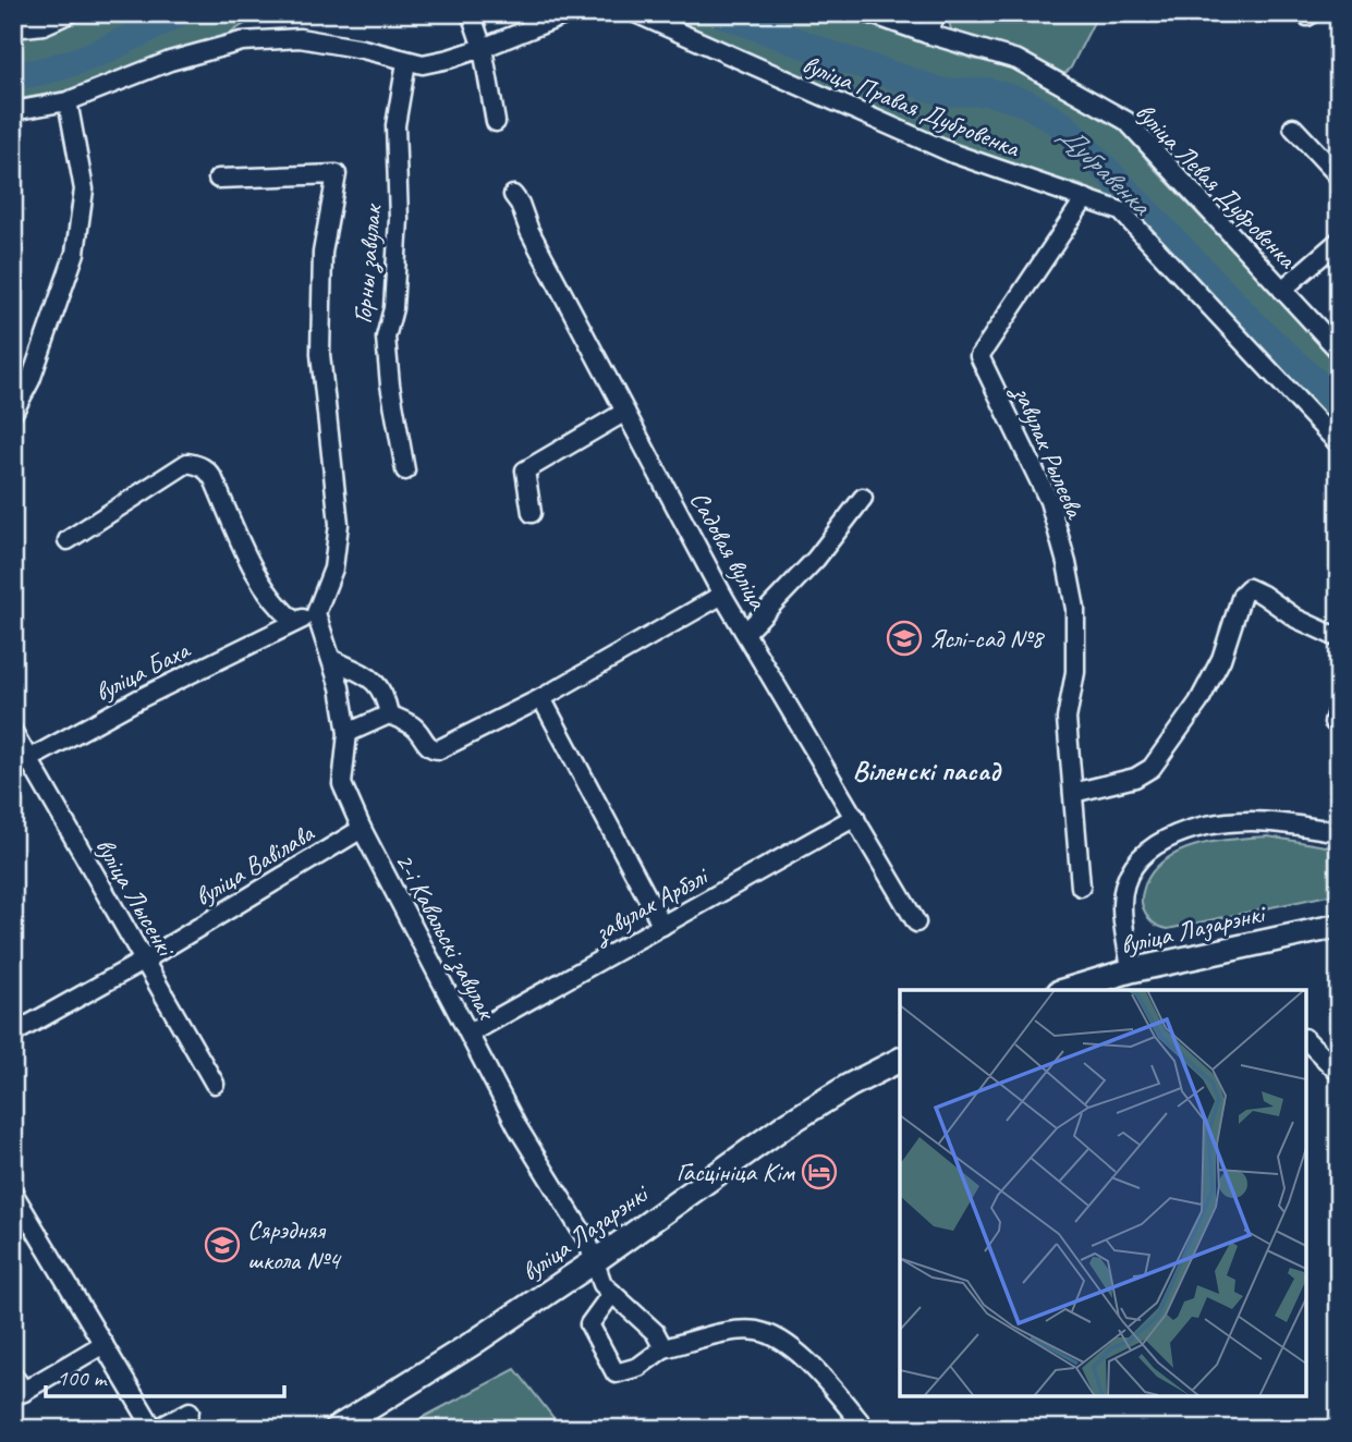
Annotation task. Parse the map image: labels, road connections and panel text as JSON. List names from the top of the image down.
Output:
{
  "streets": {
    "main road": ["вуліца Лазарэнкі"],
    "street": [
      "вуліца Правая Дубровенка",
      "вуліца Левая Дубровенка",
      "Горны завулак",
      "завулак Рылеева",
      "Садовая вуліца",
      "вуліца Баха",
      "вуліца Вавілава",
      "вуліца Лысенкі",
      "завулак Арбэлі",
      "2-і Кавальскі завулак"
    ]
  },
  "crossings": [
    ["вуліца Правая Дубровенка", "завулак Рылеева"],
    ["Садовая вуліца", "завулак Арбэлі"],
    ["вуліца Баха", "вуліца Лысенкі"],
    ["вуліца Вавілава", "вуліца Лысенкі"],
    ["вуліца Вавілава", "2-і Кавальскі завулак"],
    ["завулак Арбэлі", "2-і Кавальскі завулак"],
    ["вуліца Лазарэнкі", "2-і Кавальскі завулак"]
  ],
  "districts": ["Віленскі пасад"],
  "water": ["Дубравенка"],
  "places": {
    "school or university": ["Яслі-сад №8", "Сярэдняя школа №4"],
    "hotel": ["Гасцініца Кім"]
  },
  "scale_bar": "100 m"
}
